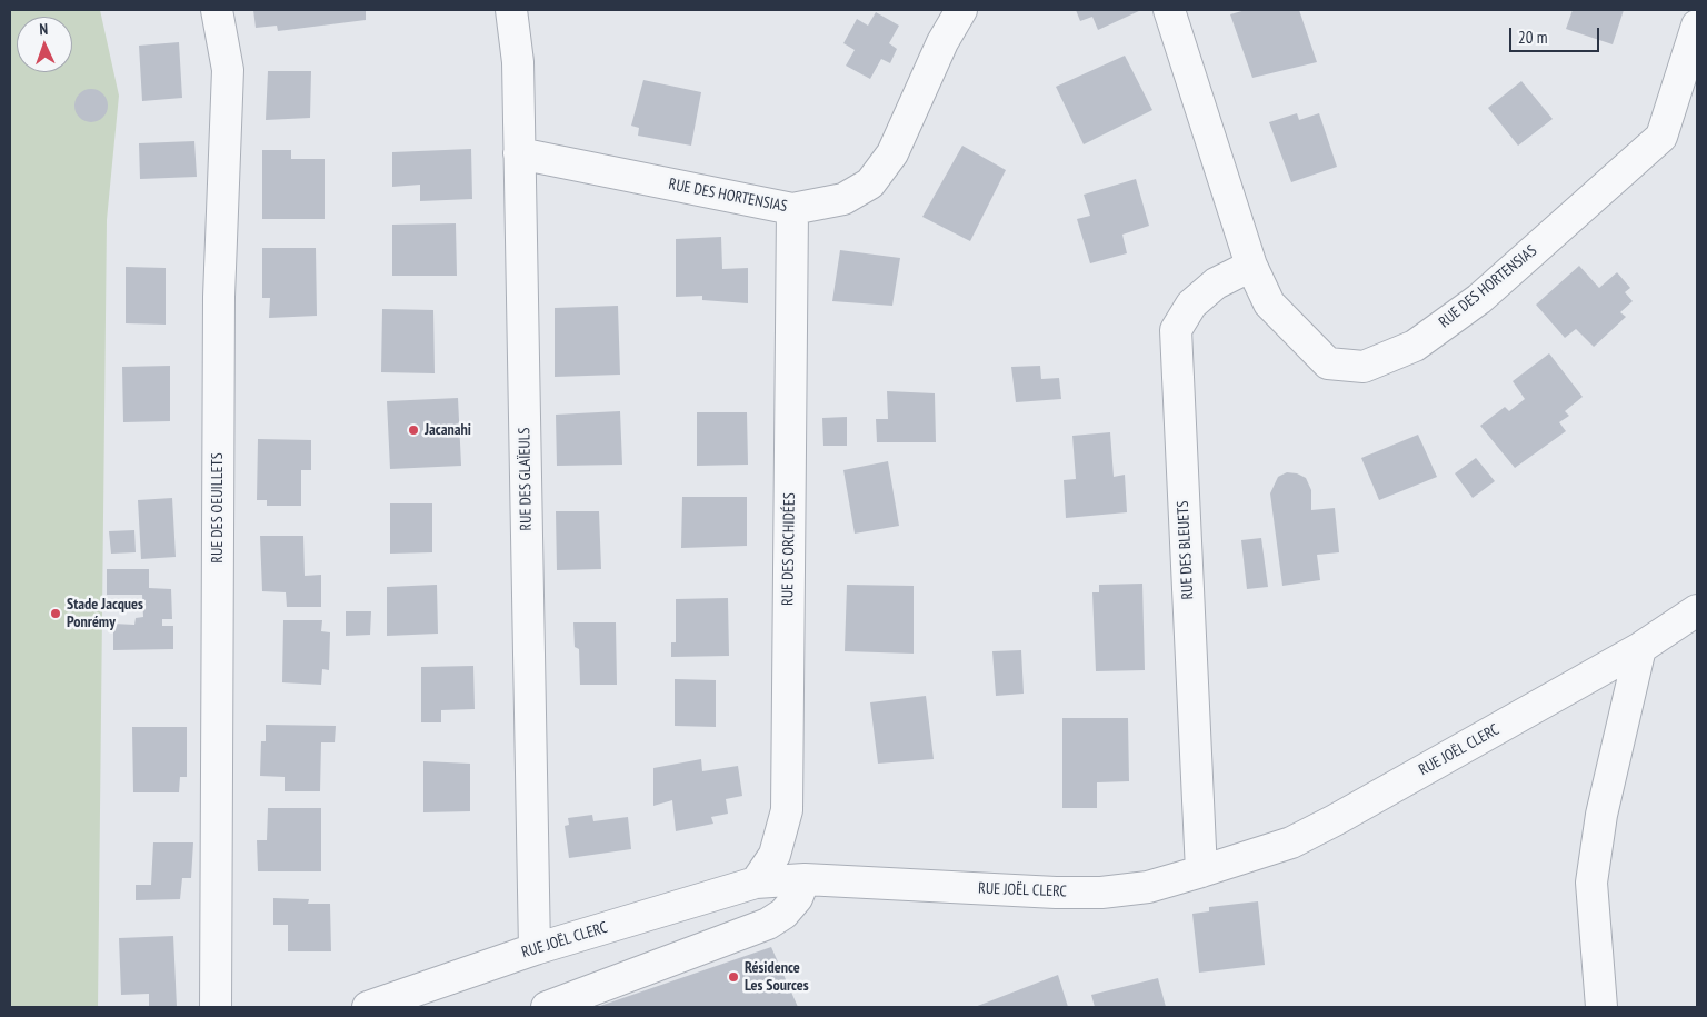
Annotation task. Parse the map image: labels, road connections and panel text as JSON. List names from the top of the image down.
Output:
{
  "streets": {
    "street": [
      "RUE DES HORTENSIAS",
      "RUE DES GLAÏEULS",
      "RUE DES OEUILLETS",
      "RUE DES ORCHIDÉES",
      "RUE DES BLEUETS",
      "RUE JOËL CLERC"
    ]
  },
  "crossings": [
    ["RUE DES HORTENSIAS", "RUE DES GLAÏEULS"],
    ["RUE DES HORTENSIAS", "RUE DES ORCHIDÉES"],
    ["RUE DES HORTENSIAS", "RUE DES BLEUETS"],
    ["RUE DES GLAÏEULS", "RUE JOËL CLERC"],
    ["RUE DES ORCHIDÉES", "RUE JOËL CLERC"],
    ["RUE DES BLEUETS", "RUE JOËL CLERC"]
  ],
  "places": ["Jacanahi", "Stade Jacques Ponrémy", "Résidence Les Sources"],
  "scale_bar": "20 m",
  "north": "top"
}
